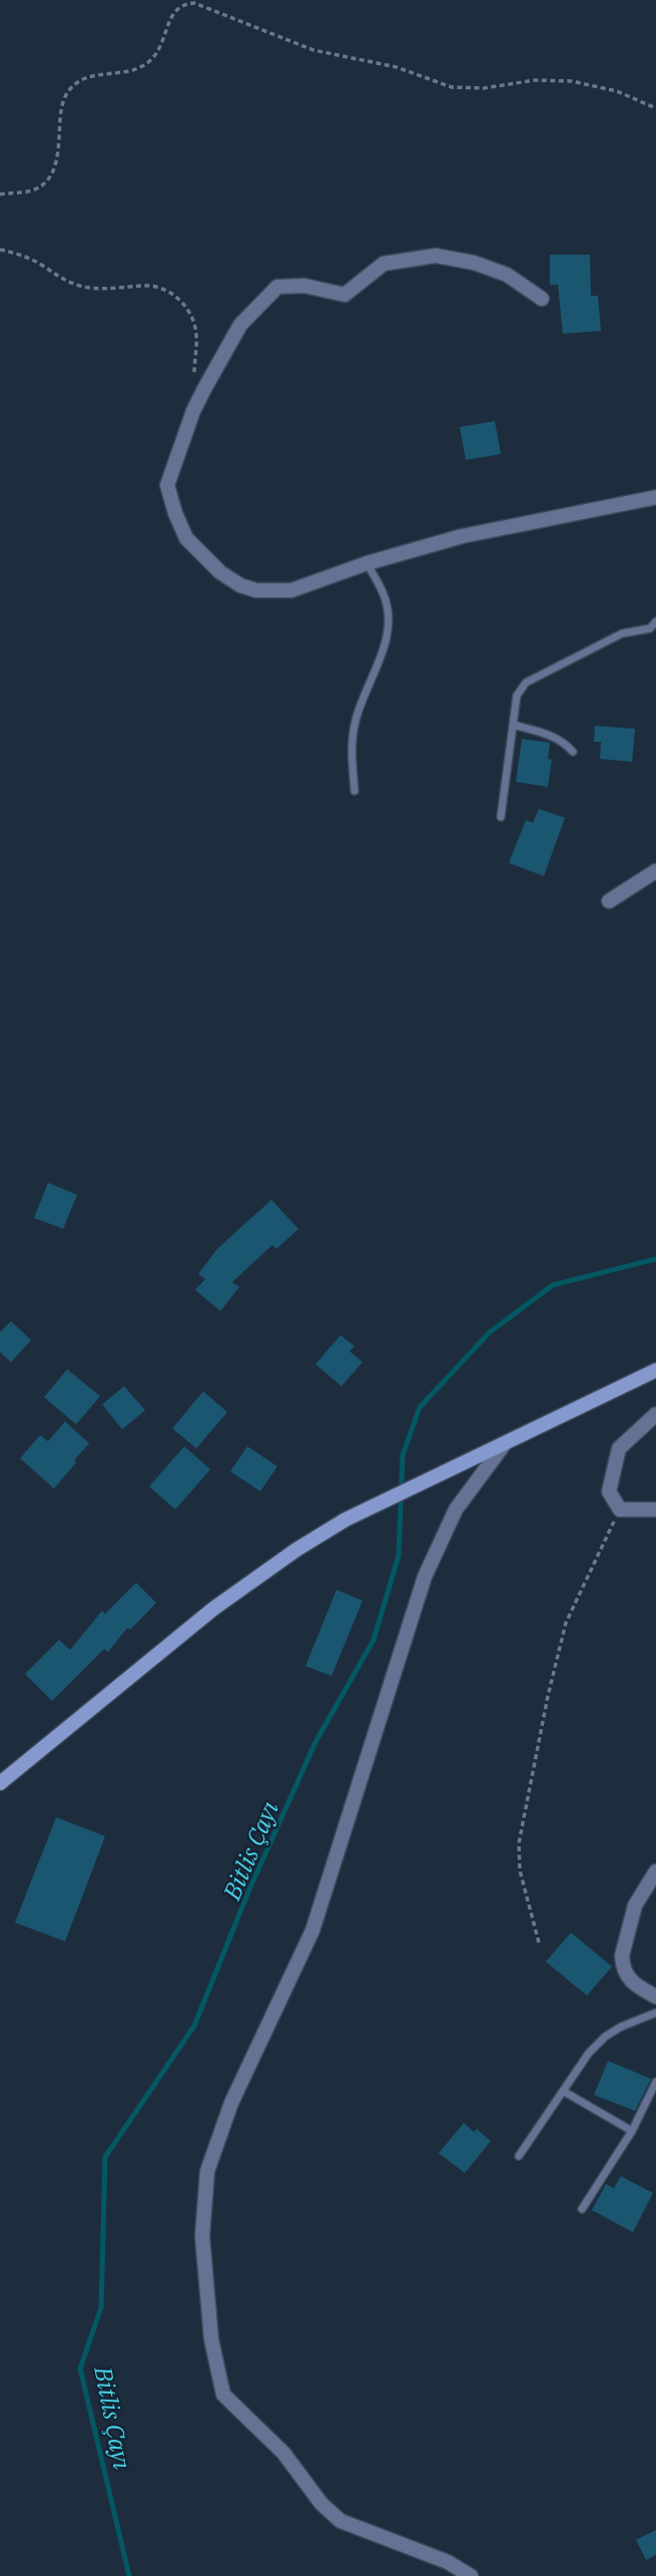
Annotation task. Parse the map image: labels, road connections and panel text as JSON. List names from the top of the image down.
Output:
{
  "water": ["Bitlis Çayı"]
}
